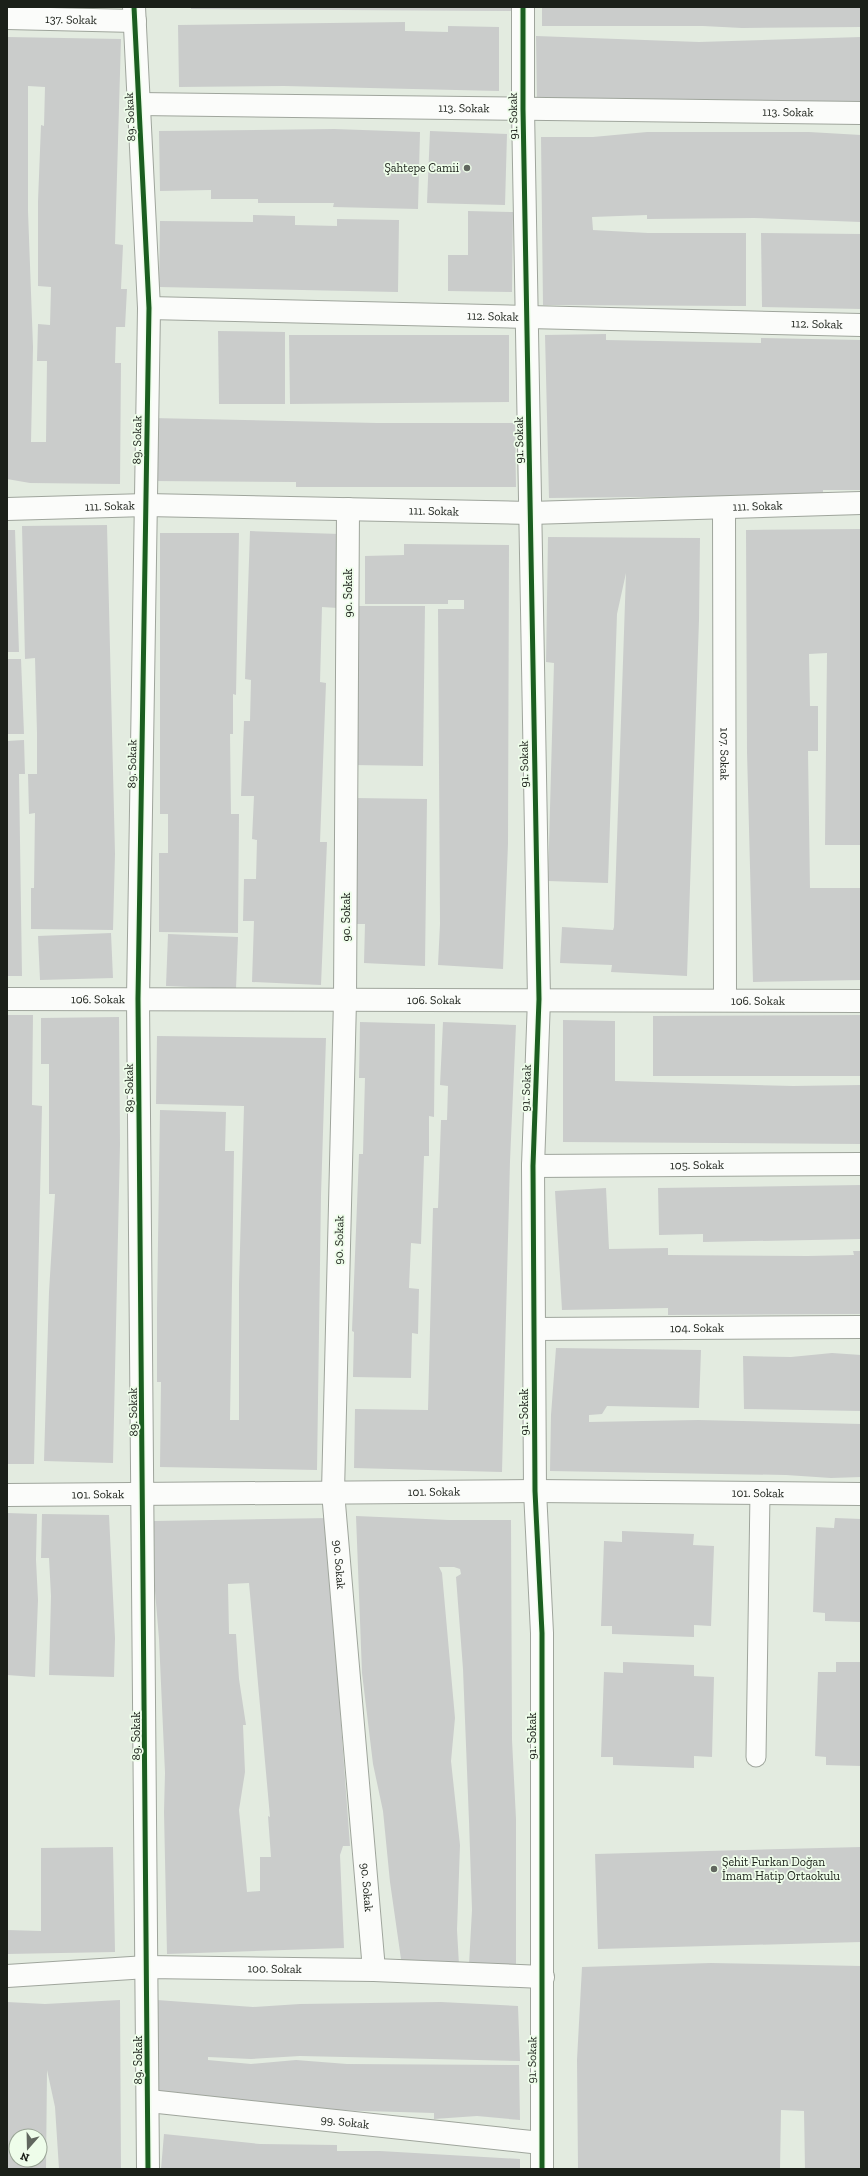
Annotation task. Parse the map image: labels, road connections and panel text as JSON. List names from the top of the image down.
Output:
{
  "streets": {
    "street": [
      "137. Sokak",
      "113. Sokak",
      "91. Sokak",
      "89. Sokak",
      "112. Sokak",
      "111. Sokak",
      "90. Sokak",
      "107. Sokak",
      "106. Sokak",
      "105. Sokak",
      "104. Sokak",
      "101. Sokak",
      "100. Sokak",
      "99. Sokak"
    ]
  },
  "crossings": [
    ["137. Sokak", "89. Sokak"],
    ["113. Sokak", "91. Sokak"],
    ["113. Sokak", "89. Sokak"],
    ["91. Sokak", "112. Sokak"],
    ["91. Sokak", "111. Sokak"],
    ["91. Sokak", "106. Sokak"],
    ["91. Sokak", "105. Sokak"],
    ["91. Sokak", "104. Sokak"],
    ["91. Sokak", "101. Sokak"],
    ["91. Sokak", "100. Sokak"],
    ["91. Sokak", "99. Sokak"],
    ["89. Sokak", "112. Sokak"],
    ["89. Sokak", "111. Sokak"],
    ["89. Sokak", "106. Sokak"],
    ["89. Sokak", "101. Sokak"],
    ["89. Sokak", "100. Sokak"],
    ["89. Sokak", "99. Sokak"],
    ["111. Sokak", "90. Sokak"],
    ["111. Sokak", "107. Sokak"],
    ["90. Sokak", "106. Sokak"],
    ["90. Sokak", "101. Sokak"],
    ["90. Sokak", "100. Sokak"],
    ["107. Sokak", "106. Sokak"]
  ],
  "places": ["Şahtepe Camii", "Şehit Furkan Doğan İmam Hatip Ortaokulu"],
  "north": "bottom"
}
